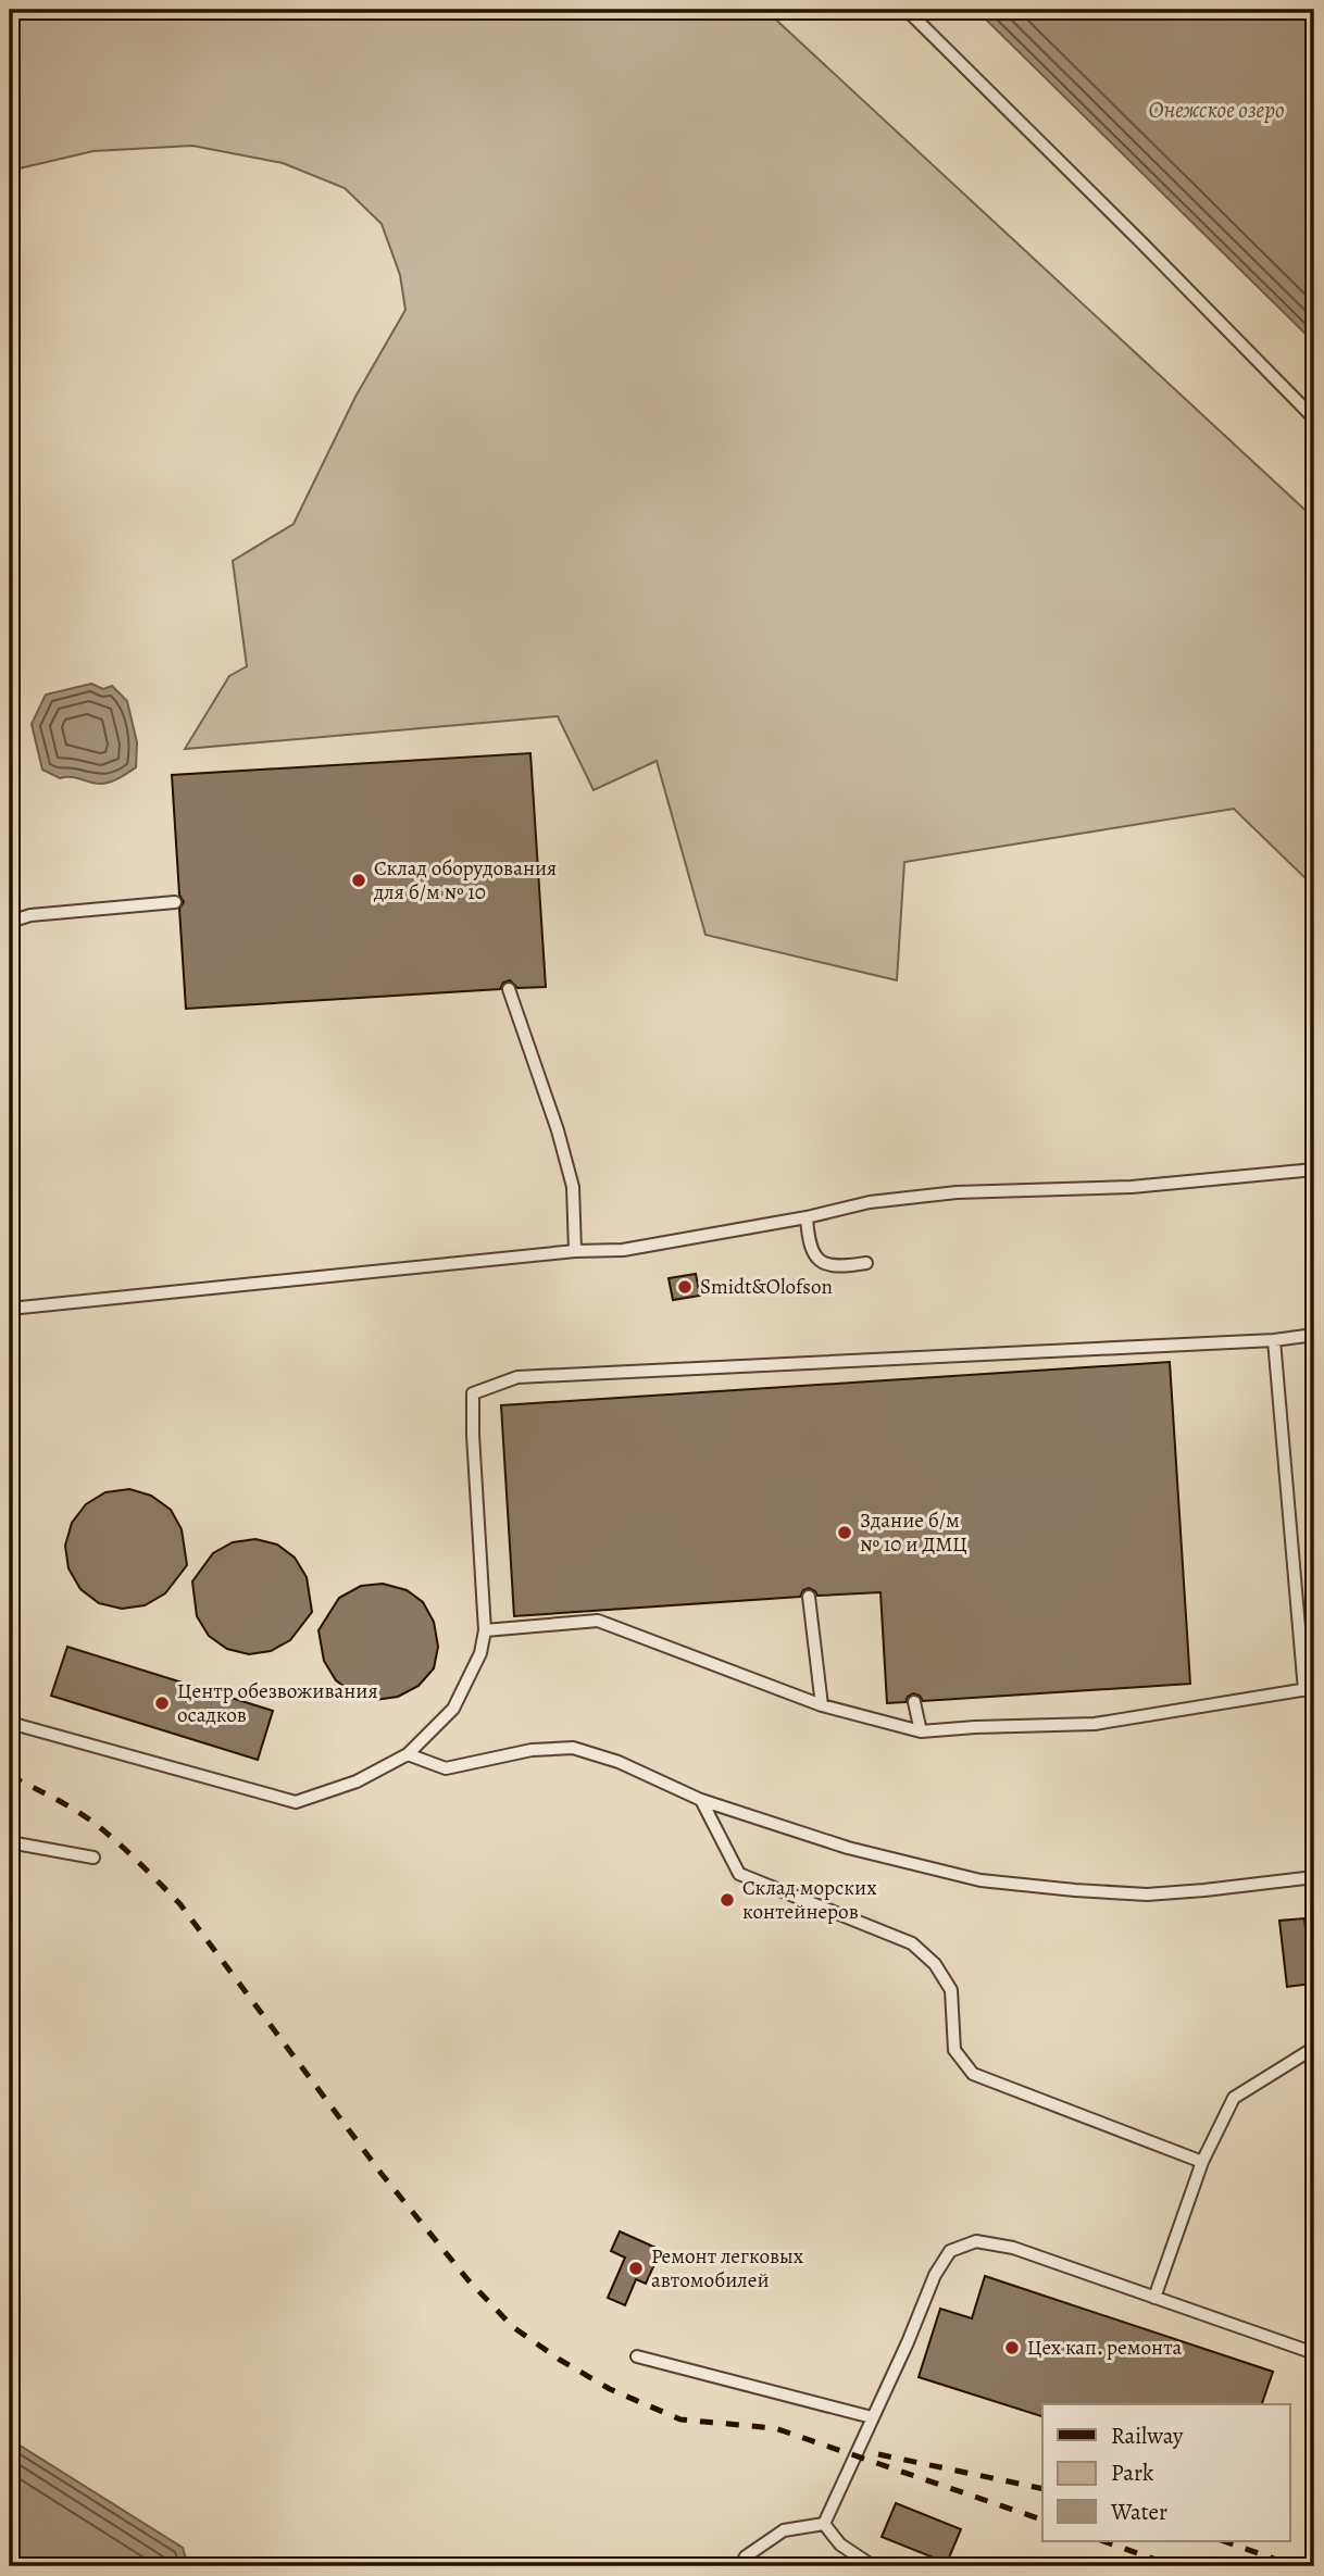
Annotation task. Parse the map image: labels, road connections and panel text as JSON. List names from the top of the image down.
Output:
{
  "water": ["Онежское озеро"],
  "places": [
    "Склад оборудования для б/м № 10",
    "Smidt&Olofson",
    "Здание б/м № 10 и ДМЦ",
    "Центр обезвоживания осадков",
    "Склад морских контейнеров",
    "Ремонт легковых автомобилей",
    "Цех кап. ремонта"
  ],
  "legend": ["Railway", "Park", "Water"]
}
